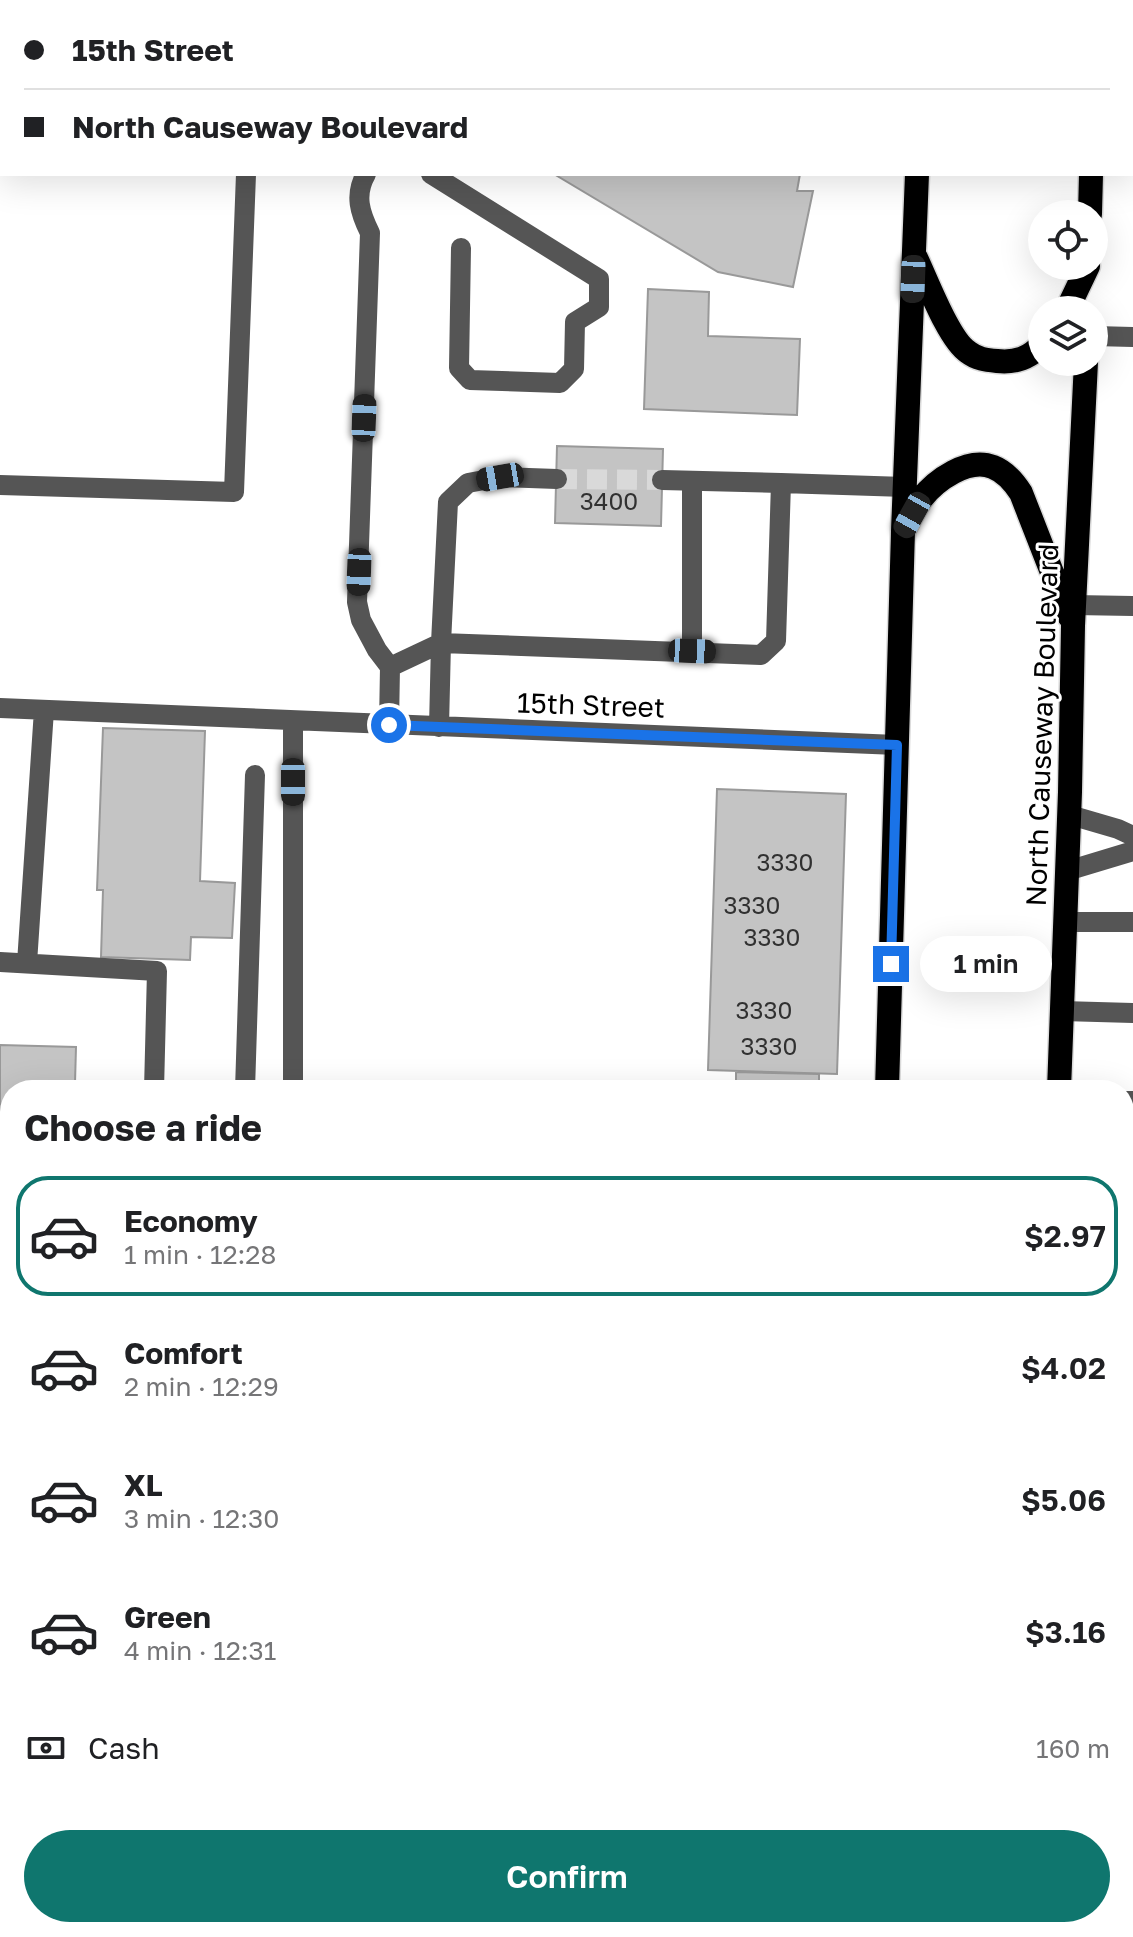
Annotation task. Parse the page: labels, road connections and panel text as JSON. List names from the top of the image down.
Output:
{
  "streets": {
    "highway": ["North Causeway Boulevard"],
    "street": ["15th Street"]
  },
  "house_numbers": [
    "3400",
    "3330",
    "3330",
    "3330",
    "3330",
    "3330"
  ],
  "page": {
    "banner": ["15th Street", "North Causeway Boulevard"],
    "bubble": "1 min",
    "heading": "Choose a ride",
    "list": [
      {
        "name": "Economy",
        "note": "1 min · 12:28",
        "value": "$2.97"
      },
      {
        "name": "Comfort",
        "note": "2 min · 12:29",
        "value": "$4.02"
      },
      {
        "name": "XL",
        "note": "3 min · 12:30",
        "value": "$5.06"
      },
      {
        "name": "Green",
        "note": "4 min · 12:31",
        "value": "$3.16"
      }
    ],
    "pay": ["Cash", "160 m"],
    "buttons": "Confirm"
  }
}
